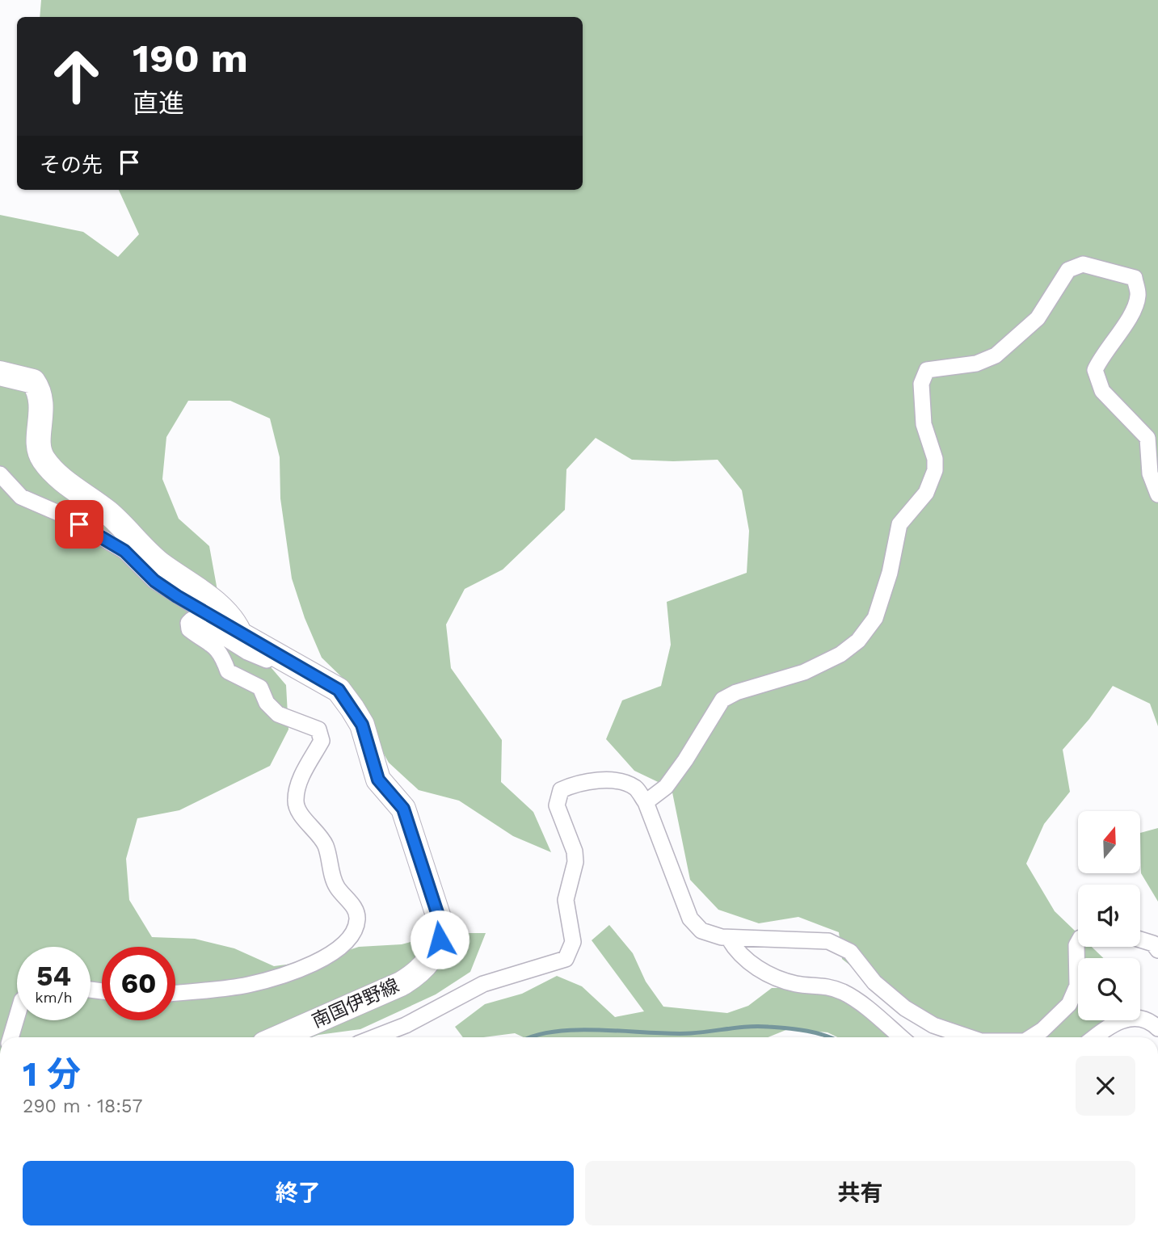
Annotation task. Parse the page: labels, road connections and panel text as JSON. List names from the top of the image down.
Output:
{
  "streets": {
    "main road": ["南国伊野線"]
  },
  "north": "top",
  "page": {
    "turn": ["190 m", "直進"],
    "then": "その先",
    "speed": "54 km/h",
    "limit": "60",
    "heading": ["1 分", "290 m · 18:57"],
    "buttons": ["終了", "共有"]
  }
}
